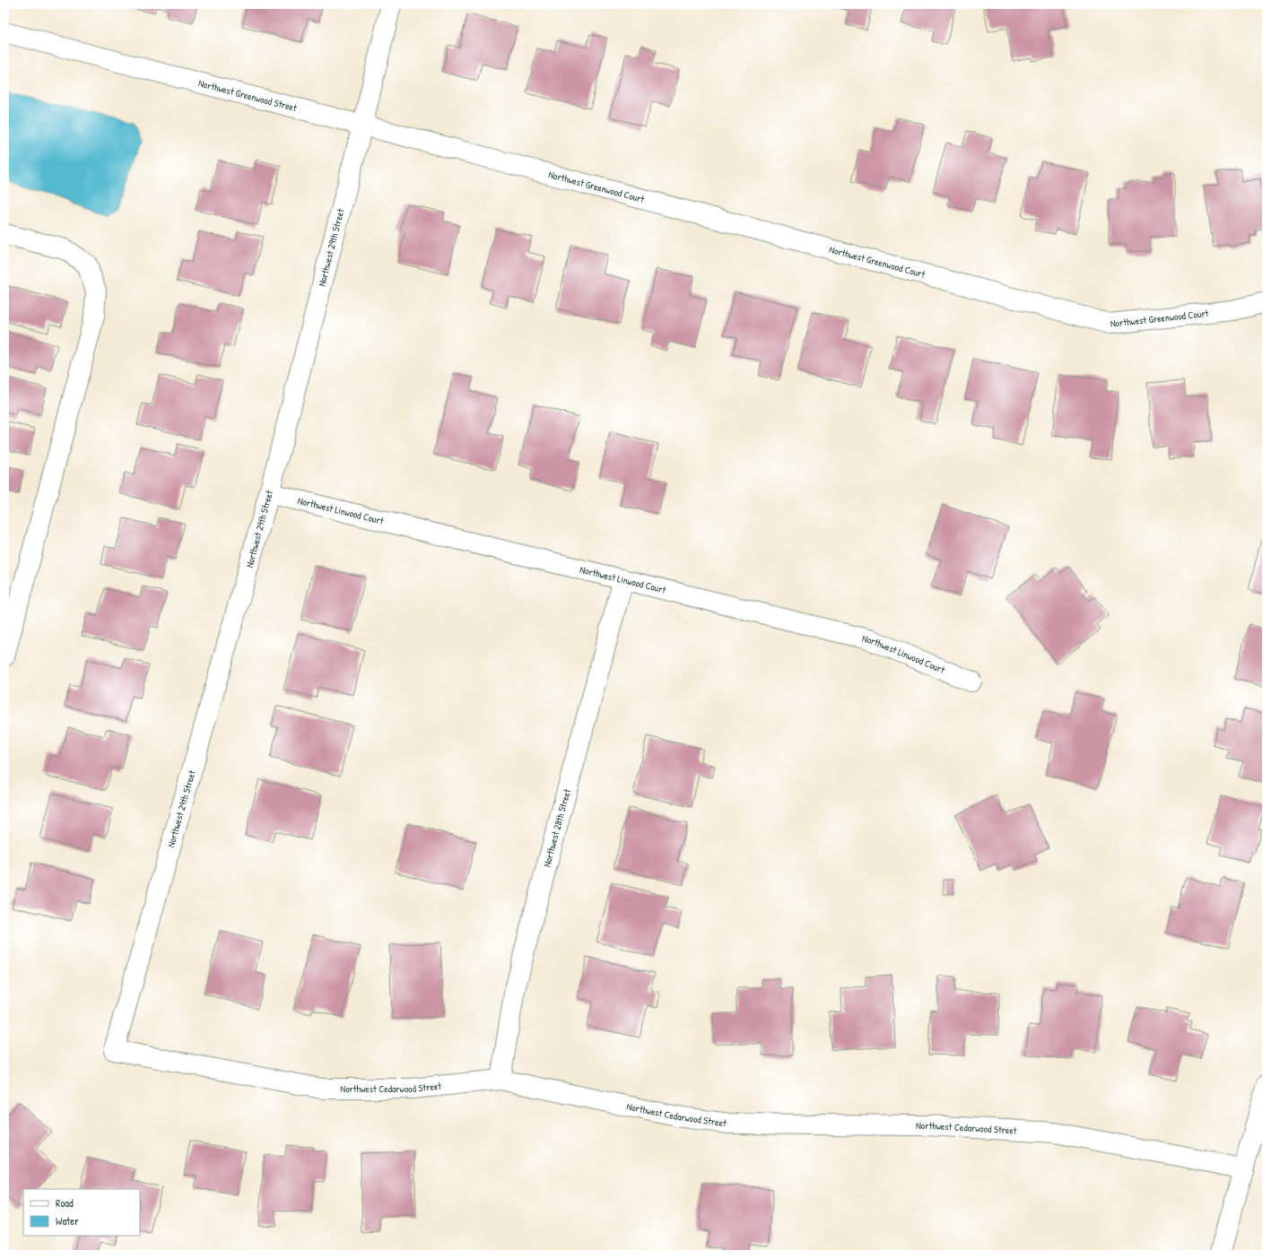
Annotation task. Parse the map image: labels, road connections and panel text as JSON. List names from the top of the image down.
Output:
{
  "streets": {
    "street": [
      "Northwest Greenwood Street",
      "Northwest Greenwood Court",
      "Northwest 29th Street",
      "Northwest Linwood Court",
      "Northwest 28th Street",
      "Northwest Cedarwood Street"
    ]
  },
  "crossings": [
    ["Northwest Greenwood Street", "Northwest Greenwood Court"],
    ["Northwest Greenwood Street", "Northwest 29th Street"],
    ["Northwest 29th Street", "Northwest Linwood Court"],
    ["Northwest 29th Street", "Northwest Cedarwood Street"],
    ["Northwest Linwood Court", "Northwest 28th Street"],
    ["Northwest 28th Street", "Northwest Cedarwood Street"]
  ],
  "legend": ["Road", "Water"]
}
